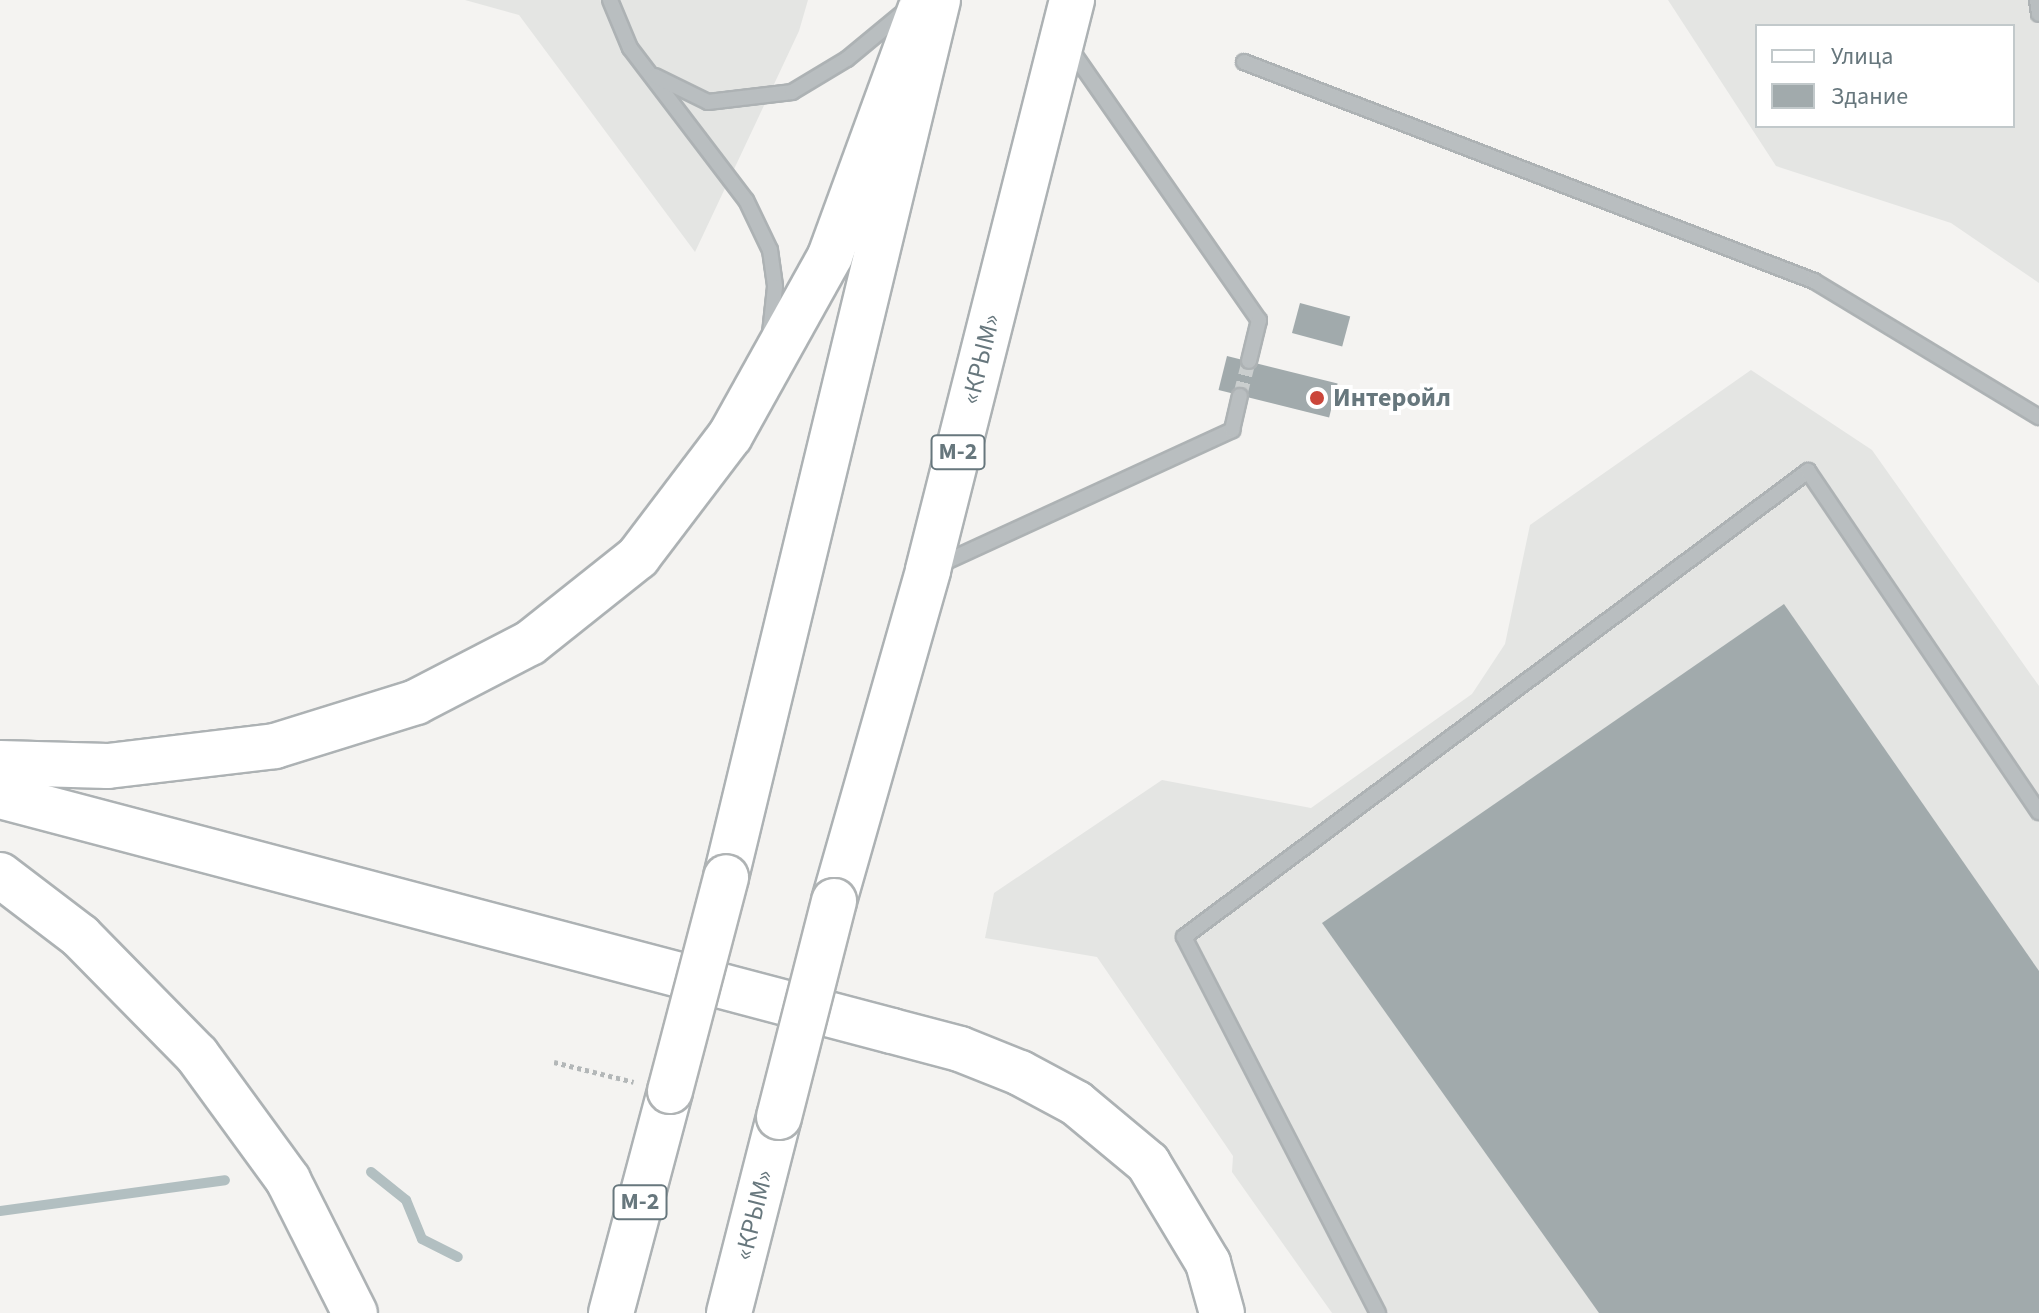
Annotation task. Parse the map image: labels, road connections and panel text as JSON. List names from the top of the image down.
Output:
{
  "streets": {
    "main road": ["«КРЫМ»", "М-2"]
  },
  "places": ["Интеройл"],
  "legend": ["Улица", "Здание"]
}
